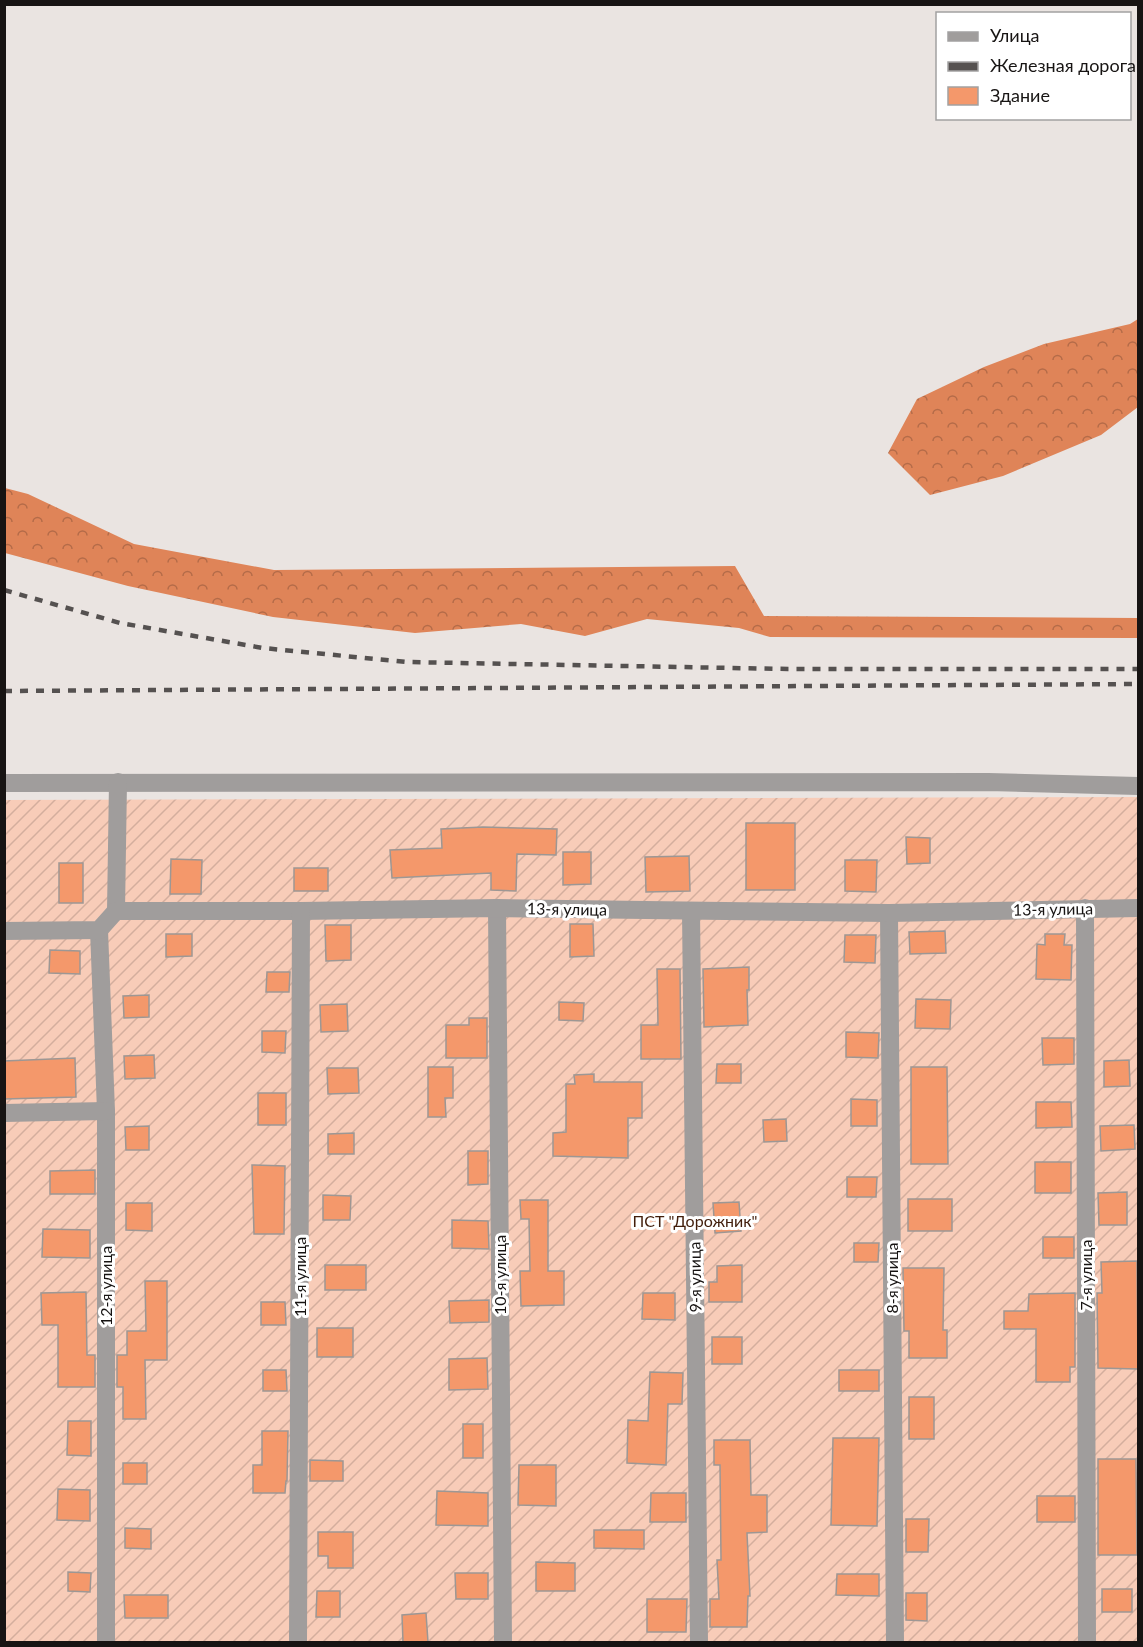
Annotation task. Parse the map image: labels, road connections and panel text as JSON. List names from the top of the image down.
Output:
{
  "streets": {
    "street": [
      "13-я улица",
      "10-я улица",
      "7-я улица",
      "11-я улица",
      "9-я улица",
      "8-я улица",
      "12-я улица"
    ]
  },
  "crossings": [
    ["13-я улица", "10-я улица"],
    ["13-я улица", "7-я улица"],
    ["13-я улица", "11-я улица"],
    ["13-я улица", "9-я улица"],
    ["13-я улица", "8-я улица"]
  ],
  "parks": ["ПСТ \"Дорожник\""],
  "legend": ["Улица", "Железная дорога", "Здание"]
}
